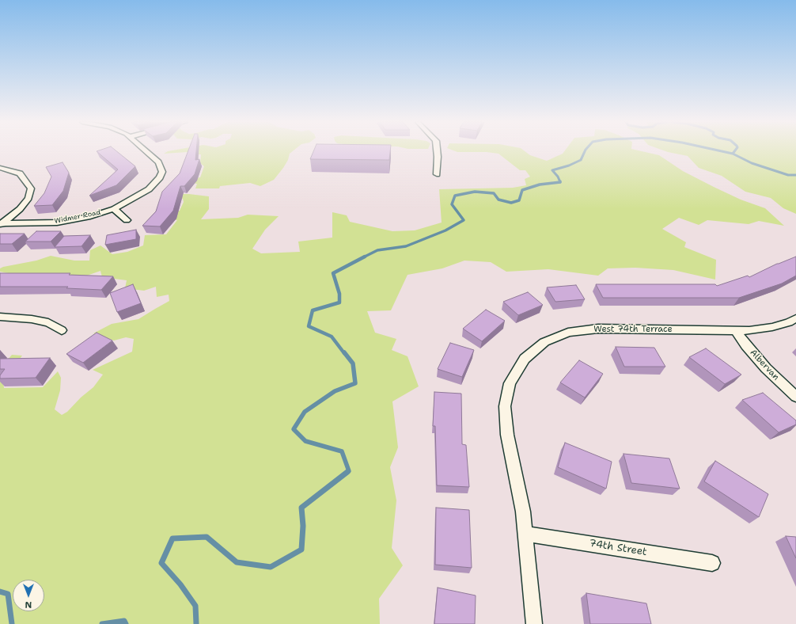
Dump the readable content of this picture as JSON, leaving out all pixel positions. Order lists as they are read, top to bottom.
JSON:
{
  "streets": {
    "street": [
      "Widmer Road",
      "West 74th Terrace",
      "Albervan",
      "74th Street"
    ]
  },
  "crossings": [
    ["West 74th Terrace", "Albervan"],
    ["West 74th Terrace", "74th Street"]
  ],
  "north": "bottom"
}
